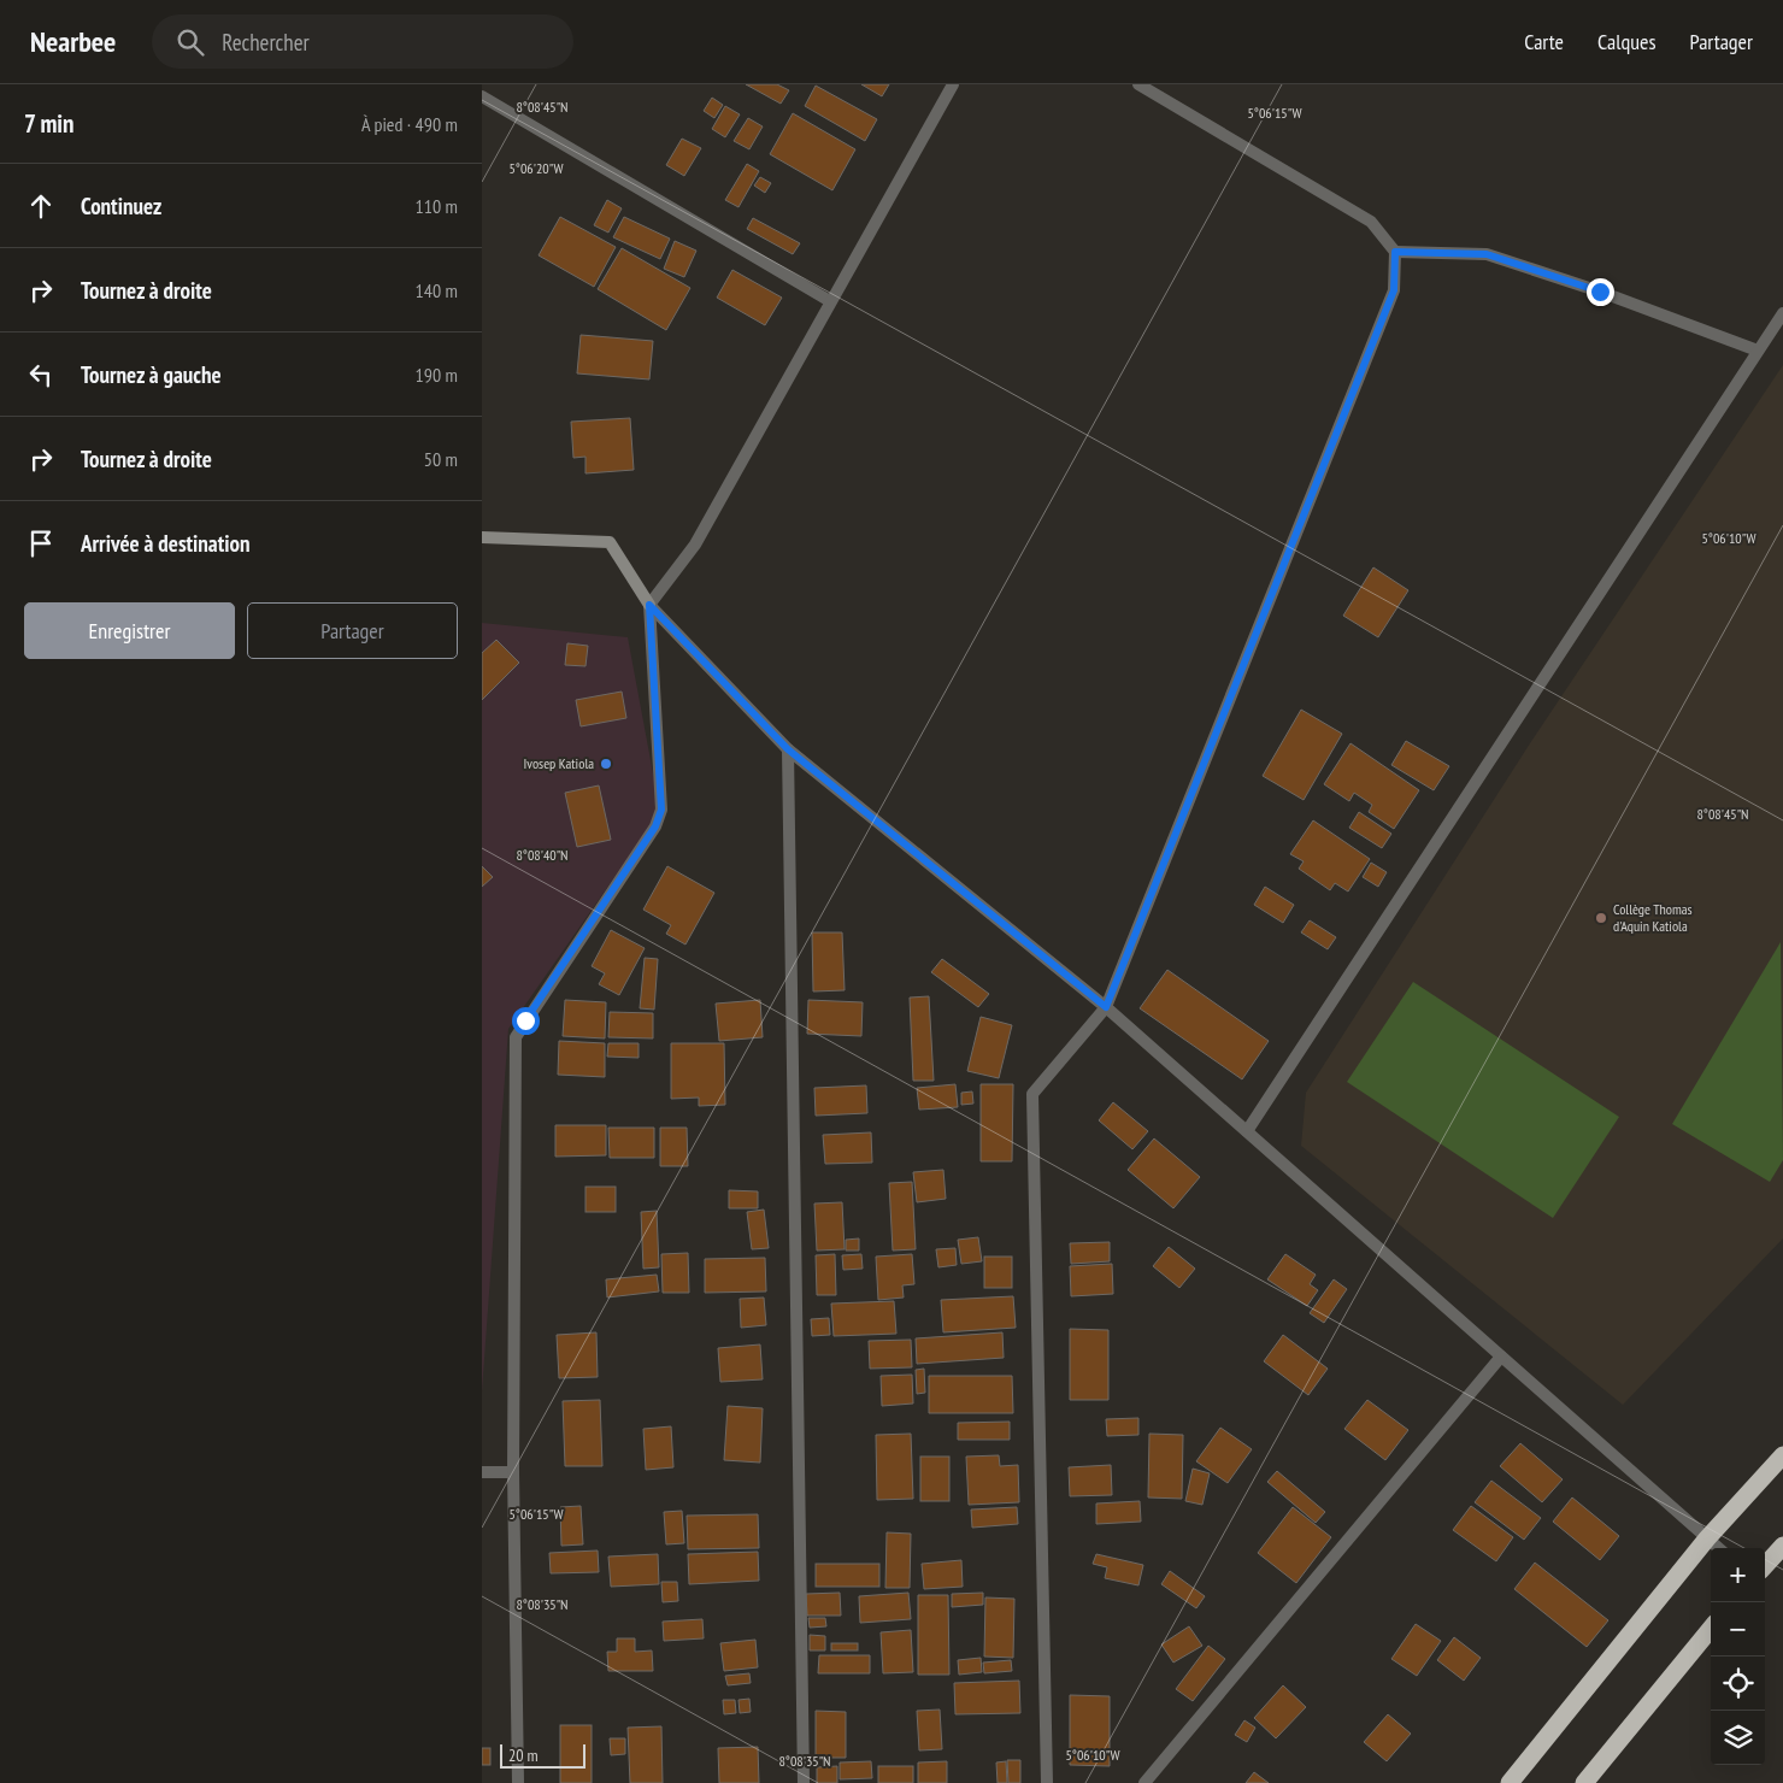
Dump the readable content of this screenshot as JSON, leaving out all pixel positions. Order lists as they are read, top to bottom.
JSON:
{
  "places": ["Ivosep Katiola", "Collège Thomas d'Aquin Katiola"],
  "scale_bar": "20 m",
  "page": {
    "header": "Nearbee",
    "search": "Rechercher",
    "nav": ["Carte", "Calques", "Partager"],
    "heading": ["7 min", "À pied · 490 m"],
    "list": [
      ["Continuez", "110 m"],
      ["Tournez à droite", "140 m"],
      ["Tournez à gauche", "190 m"],
      ["Tournez à droite", "50 m"],
      "Arrivée à destination"
    ],
    "buttons": ["Enregistrer", "Partager"],
    "map_buttons": ["+", "−"],
    "scale": "20 m"
  },
  "coordinates": [
    "8°08'45\"N",
    "5°06'15\"W",
    "5°06'20\"W",
    "5°06'10\"W",
    "8°08'40\"N",
    "8°08'35\"N"
  ]
}
